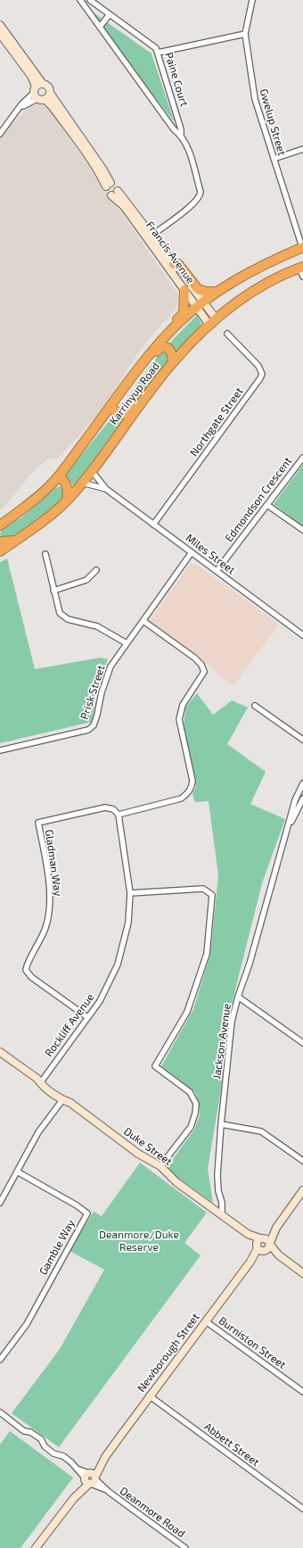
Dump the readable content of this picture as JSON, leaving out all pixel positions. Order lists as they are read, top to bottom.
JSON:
{
  "streets": {
    "highway": ["Karrinyup Road"],
    "street": [
      "Paine Court",
      "Gwelup Street",
      "Francis Avenue",
      "Northgate Street",
      "Edmondson Crescent",
      "Miles Street",
      "Prisk Street",
      "Gladman Way",
      "Rockliff Avenue",
      "Jackson Avenue",
      "Duke Street",
      "Gamble Way",
      "Burniston Street",
      "Newborough Street",
      "Abbett Street",
      "Deanmore Road"
    ]
  },
  "crossings": [
    ["Paine Court", "Francis Avenue"],
    ["Gwelup Street", "Karrinyup Road"],
    ["Francis Avenue", "Karrinyup Road"],
    ["Karrinyup Road", "Miles Street"],
    ["Northgate Street", "Miles Street"],
    ["Edmondson Crescent", "Miles Street"],
    ["Miles Street", "Prisk Street"],
    ["Gladman Way", "Rockliff Avenue"],
    ["Rockliff Avenue", "Duke Street"],
    ["Jackson Avenue", "Duke Street"],
    ["Duke Street", "Newborough Street"],
    ["Burniston Street", "Newborough Street"],
    ["Newborough Street", "Abbett Street"],
    ["Newborough Street", "Deanmore Road"]
  ],
  "parks": ["Deanmore/Duke Reserve"]
}
